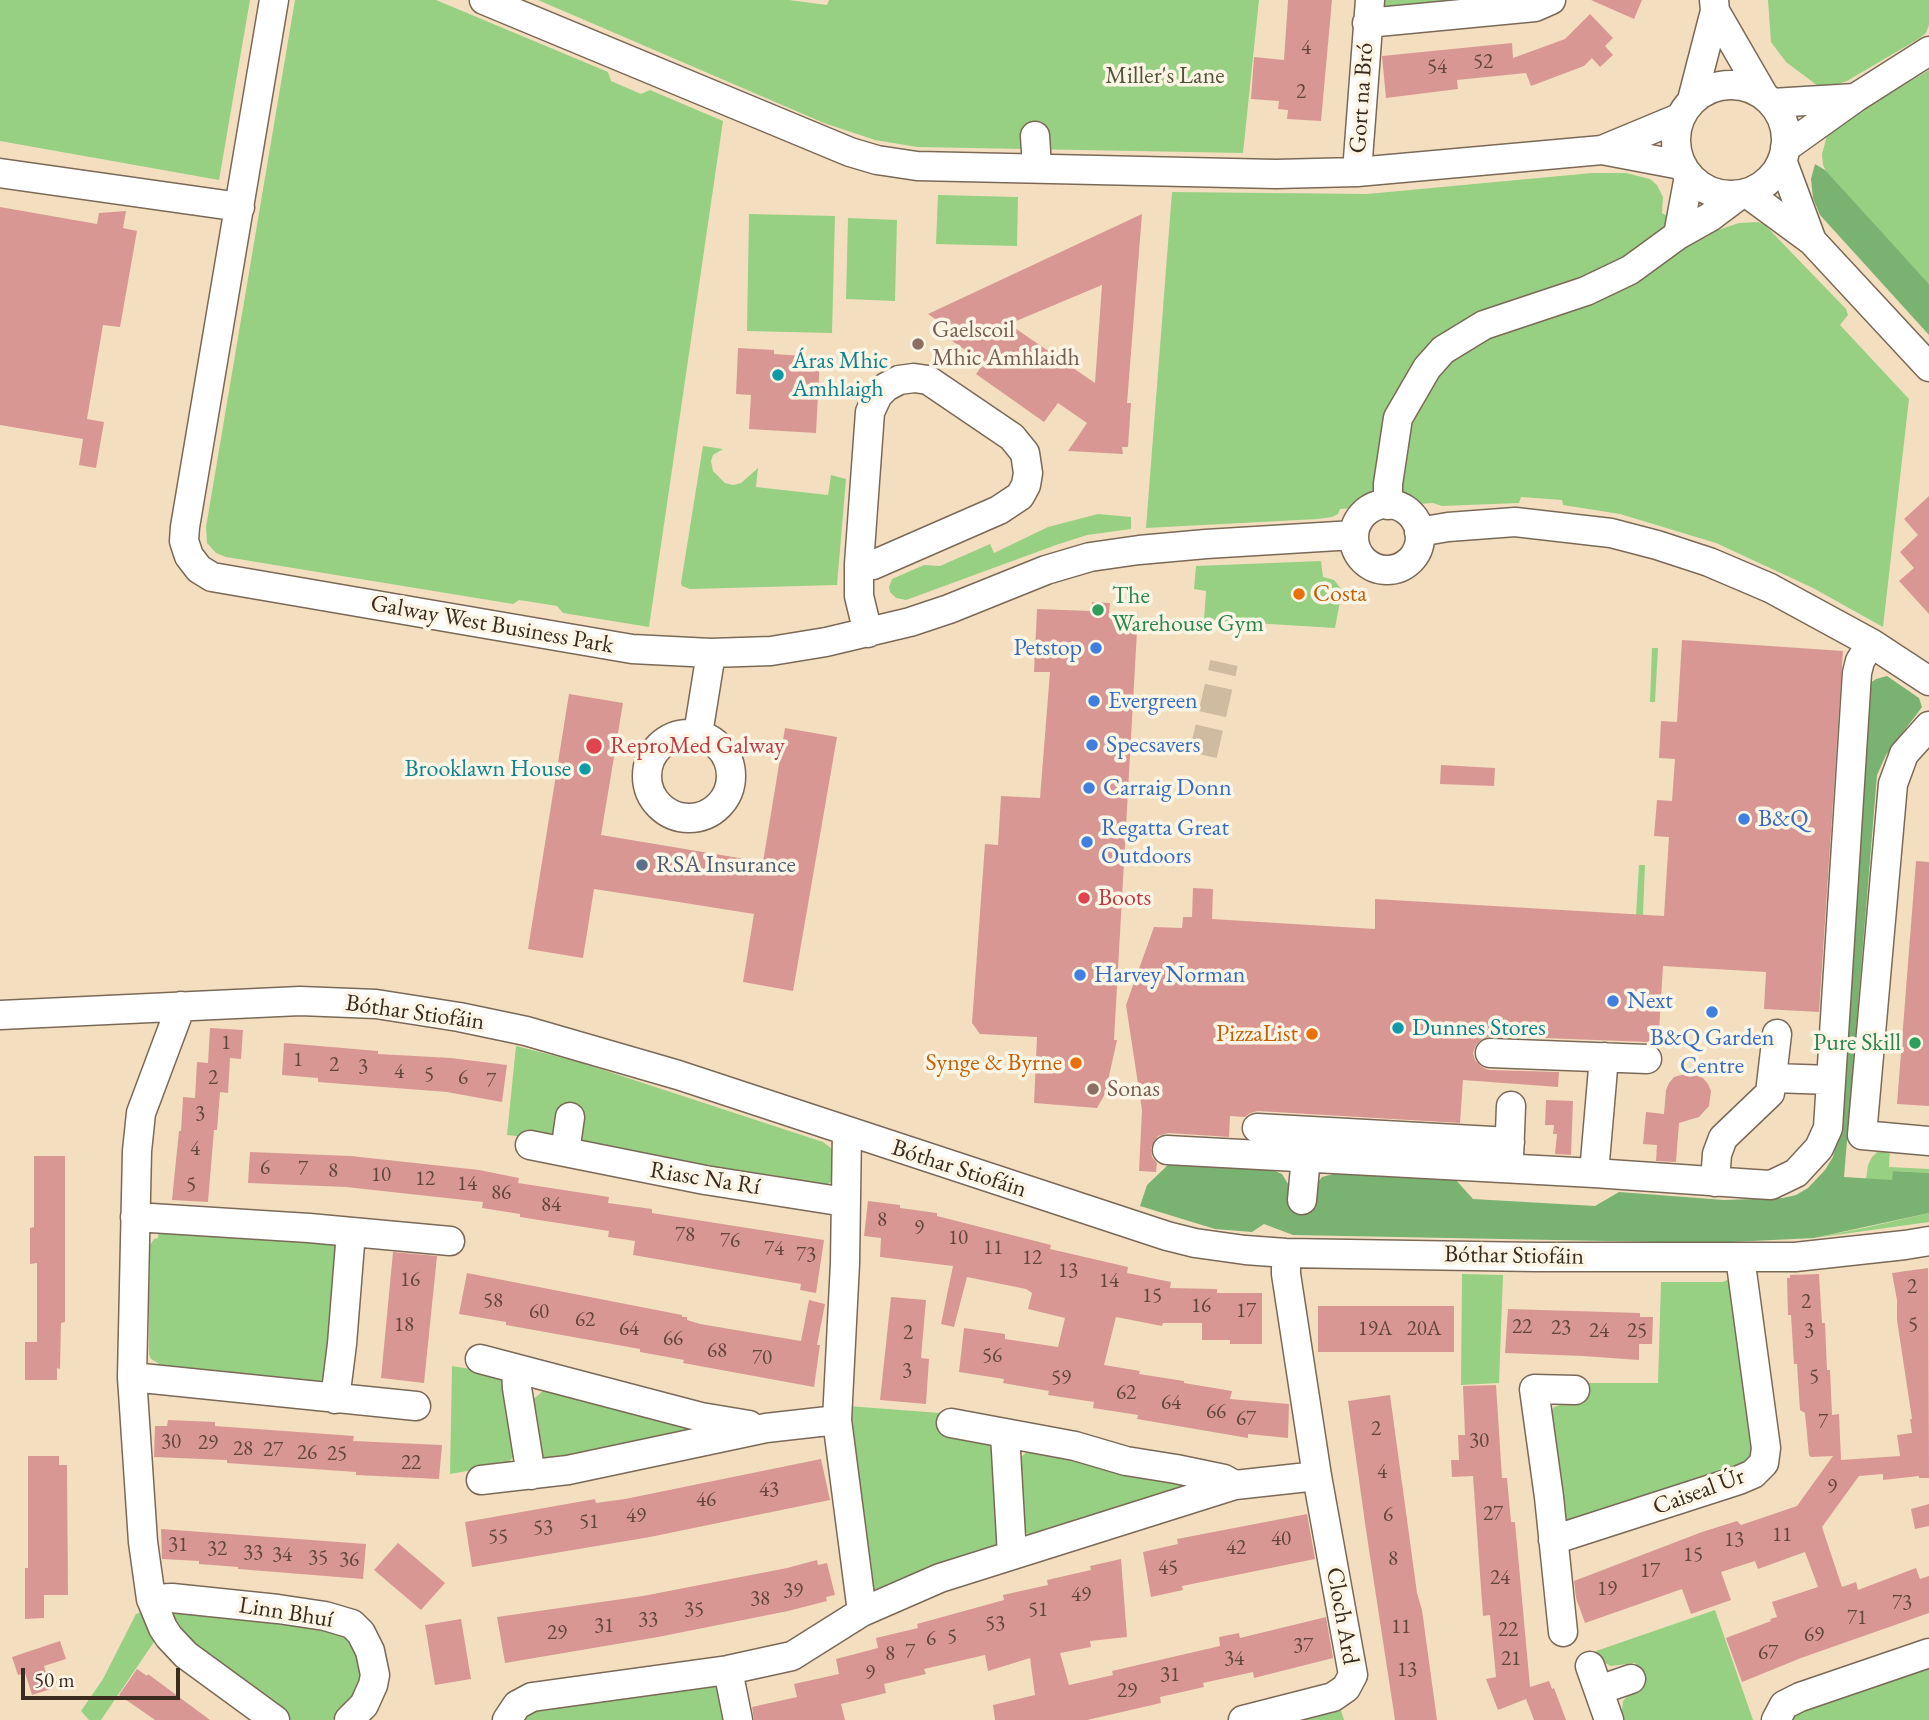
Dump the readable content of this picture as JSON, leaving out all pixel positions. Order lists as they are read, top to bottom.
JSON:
{
  "streets": {
    "street": [
      "Gort na Bró",
      "Galway West Business Park",
      "Bóthar Stiofáin",
      "Riasc Na Rí",
      "Caiseal Úr",
      "Linn Bhuí",
      "Cloch Ard"
    ]
  },
  "crossings": [
    ["Bóthar Stiofáin", "Caiseal Úr"],
    ["Bóthar Stiofáin", "Cloch Ard"]
  ],
  "parks": ["Miller's Lane"],
  "places": [
    "Gaelscoil Mhic Amhlaidh",
    "Áras Mhic Amhlaigh",
    "Costa",
    "The Warehouse Gym",
    "Petstop",
    "Evergreen",
    "Specsavers",
    "ReproMed Galway",
    "Brooklawn House",
    "Carraig Donn",
    "B&Q",
    "Regatta Great Outdoors",
    "RSA Insurance",
    "Boots",
    "Harvey Norman",
    "Next",
    "B&Q Garden Centre",
    "Dunnes Stores",
    "PizzaList",
    "Pure Skill",
    "Synge & Byrne",
    "Sonas"
  ],
  "house_numbers": [
    "4",
    "52",
    "54",
    "2",
    "1",
    "1",
    "2",
    "3",
    "4",
    "5",
    "2",
    "6",
    "7",
    "3",
    "4",
    "6",
    "7",
    "8",
    "10",
    "12",
    "14",
    "5",
    "86",
    "84",
    "8",
    "9",
    "78",
    "10",
    "76",
    "11",
    "74",
    "73",
    "12",
    "13",
    "16",
    "14",
    "2",
    "15",
    "58",
    "2",
    "16",
    "17",
    "60",
    "62",
    "18",
    "5",
    "22",
    "23",
    "64",
    "19A",
    "20A",
    "24",
    "25",
    "3",
    "2",
    "66",
    "68",
    "56",
    "70",
    "3",
    "5",
    "59",
    "62",
    "64",
    "66",
    "67",
    "7",
    "2",
    "30",
    "30",
    "29",
    "28",
    "27",
    "26",
    "25",
    "22",
    "4",
    "9",
    "43",
    "46",
    "27",
    "6",
    "49",
    "51",
    "53",
    "11",
    "55",
    "40",
    "13",
    "31",
    "42",
    "32",
    "33",
    "34",
    "15",
    "35",
    "8",
    "36",
    "45",
    "17",
    "24",
    "19",
    "39",
    "49",
    "38",
    "73",
    "35",
    "51",
    "71",
    "33",
    "53",
    "31",
    "11",
    "22",
    "29",
    "69",
    "5",
    "6",
    "37",
    "7",
    "67",
    "8",
    "34",
    "21",
    "13",
    "9",
    "31",
    "29"
  ],
  "scale_bar": "50 m"
}
